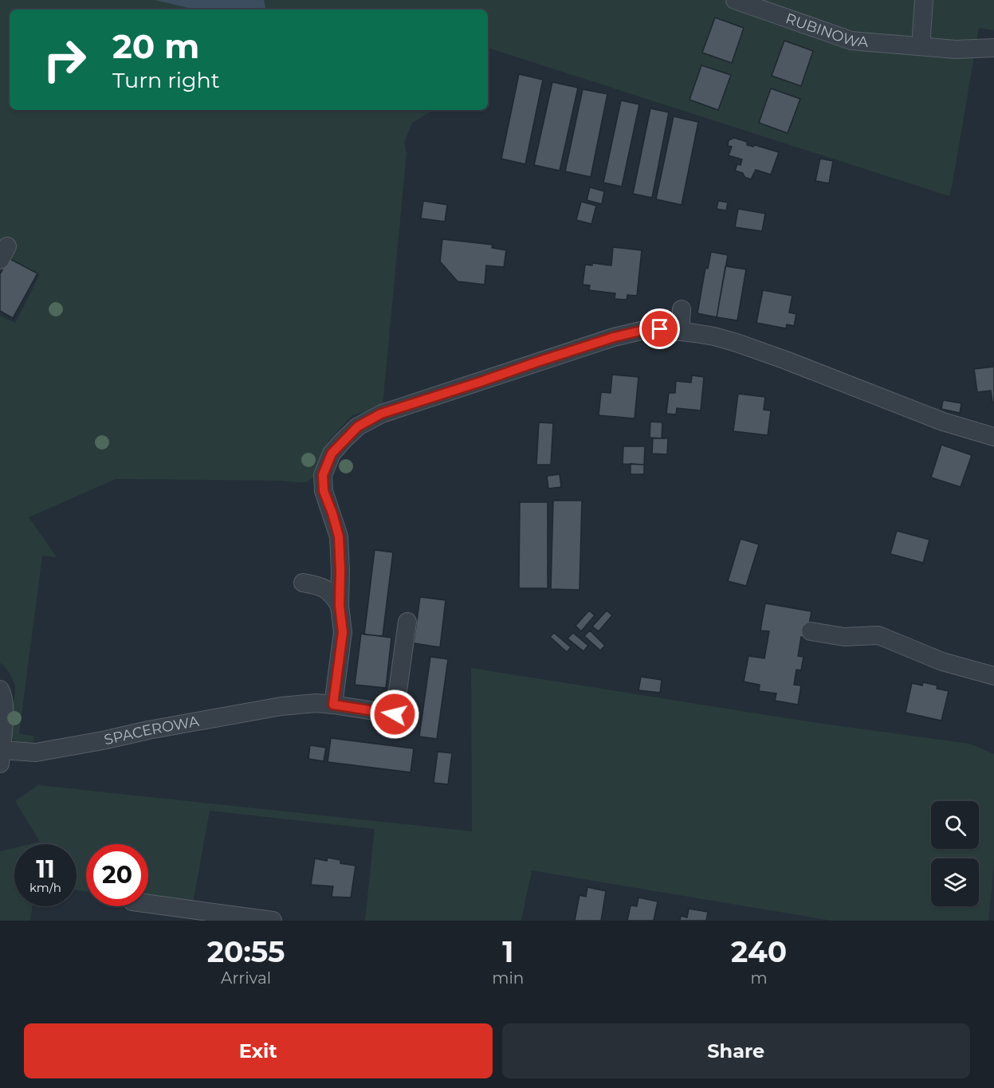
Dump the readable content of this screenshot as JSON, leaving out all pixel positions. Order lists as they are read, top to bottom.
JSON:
{
  "streets": {
    "street": ["RUBINOWA", "SPACEROWA"]
  },
  "page": {
    "turn": ["20 m", "Turn right"],
    "speed": "11 km/h",
    "limit": "20",
    "eta": [
      "20:55",
      "Arrival",
      "1",
      "min",
      "240",
      "m"
    ],
    "buttons": ["Exit", "Share"]
  }
}
